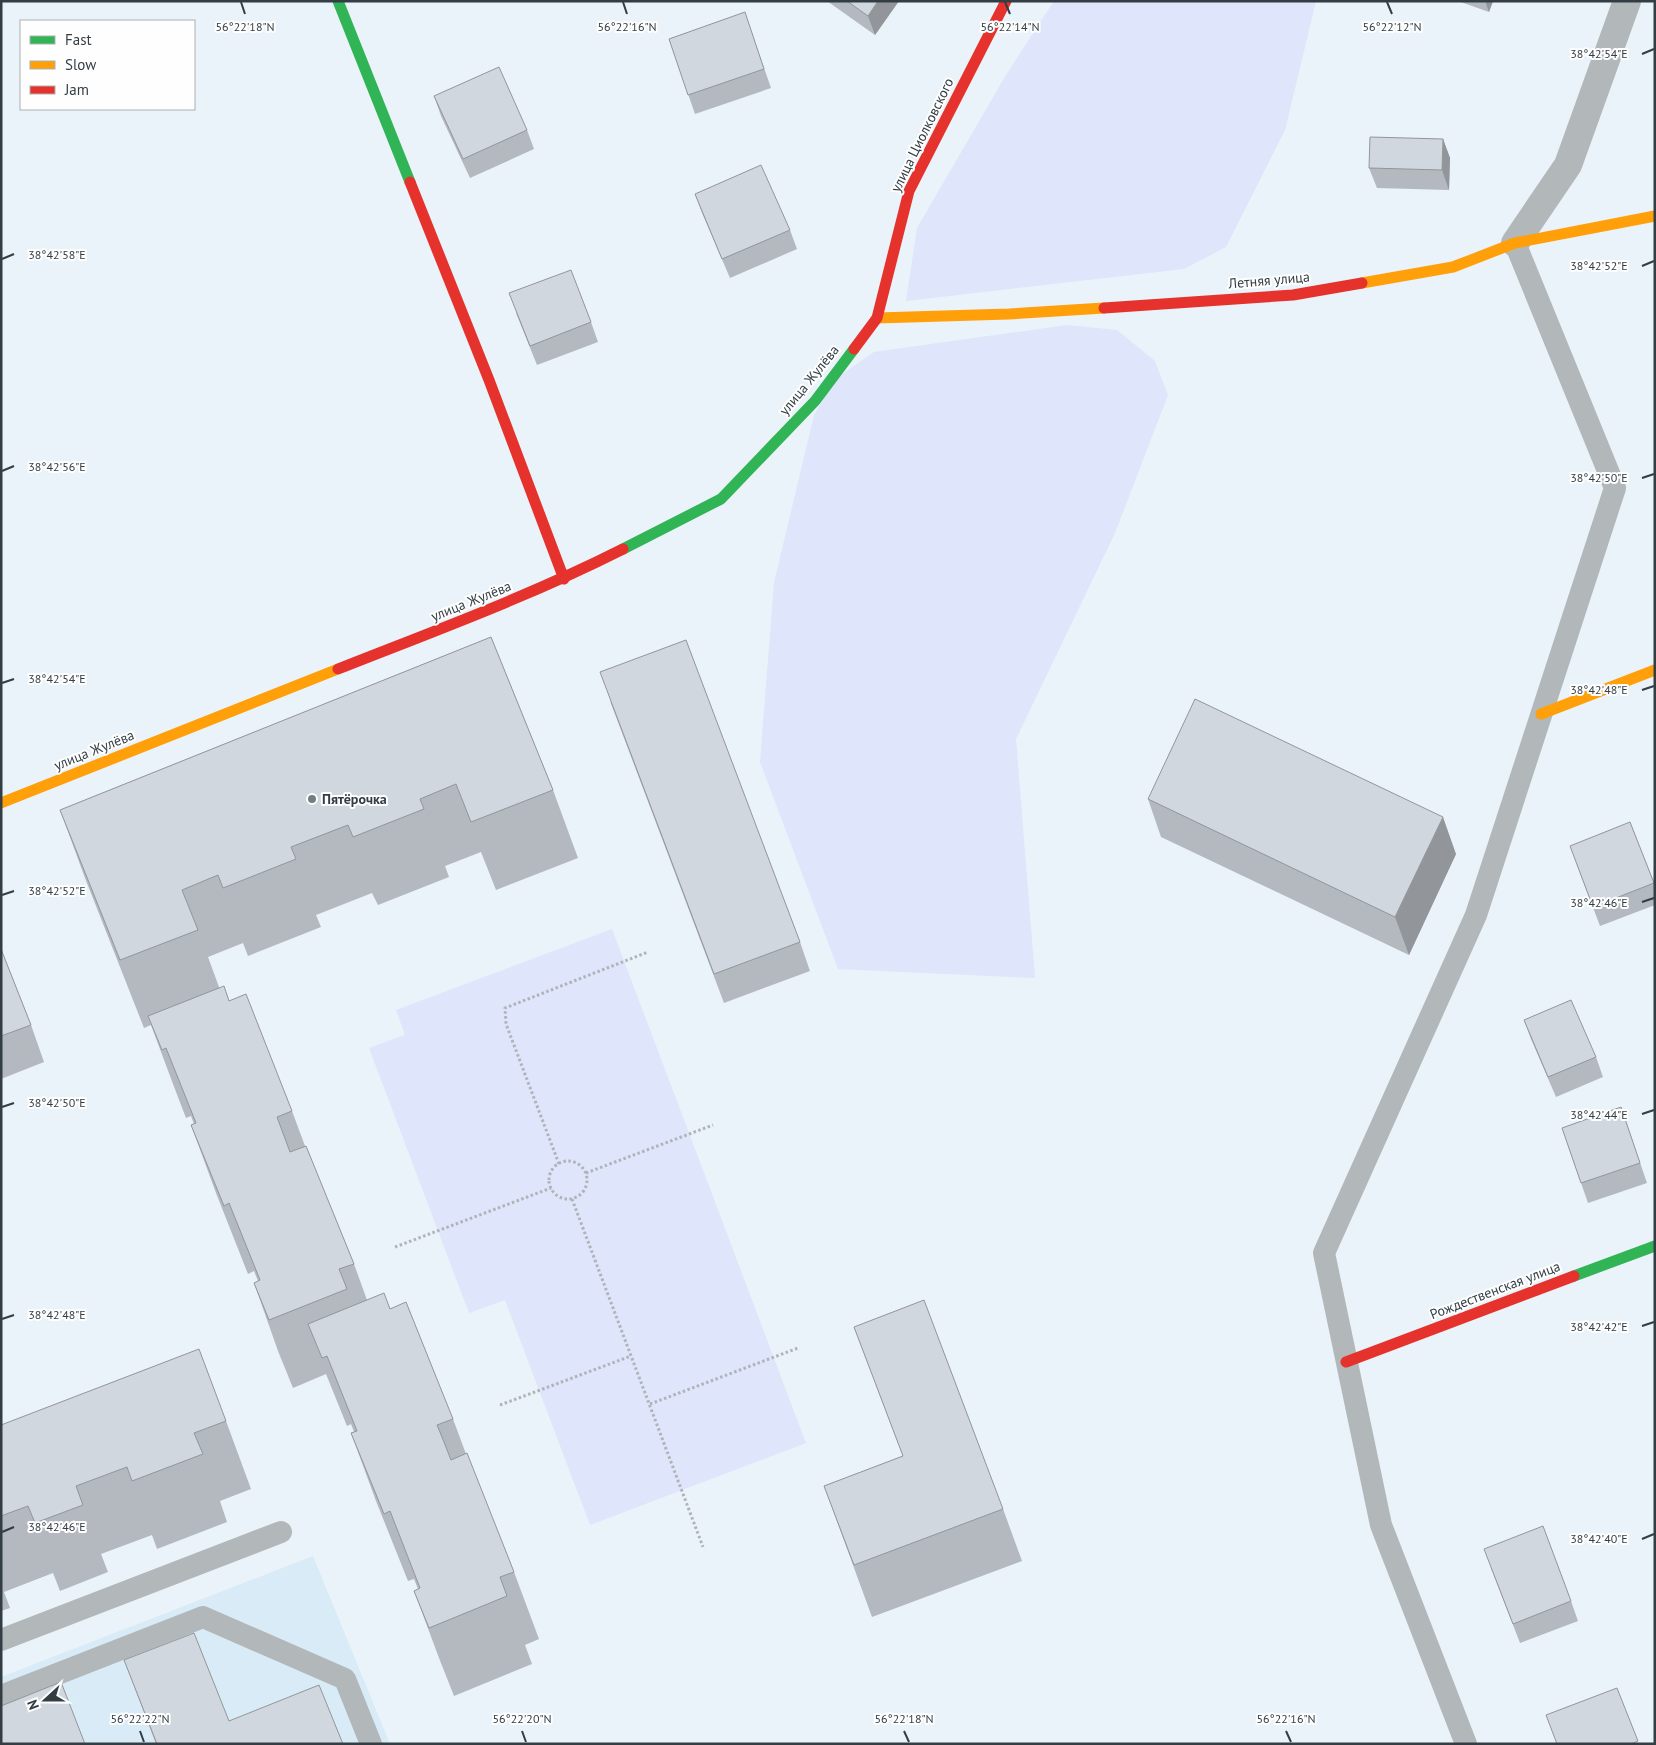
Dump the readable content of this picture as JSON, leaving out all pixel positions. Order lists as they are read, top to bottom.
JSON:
{
  "streets": {
    "street": [
      "улица Циолковского",
      "Летняя улица",
      "улица Жулёва",
      "Рождественская улица"
    ]
  },
  "crossings": [
    ["улица Циолковского", "Летняя улица"],
    ["улица Циолковского", "улица Жулёва"],
    ["Летняя улица", "улица Жулёва"]
  ],
  "places": ["Пятёрочка"],
  "legend": ["Fast", "Slow", "Jam"],
  "north": "left",
  "coordinates": [
    "56°22'18\"N",
    "56°22'16\"N",
    "56°22'14\"N",
    "56°22'12\"N",
    "38°42'54\"E",
    "38°42'58\"E",
    "38°42'52\"E",
    "38°42'56\"E",
    "38°42'50\"E",
    "38°42'48\"E",
    "38°42'46\"E",
    "38°42'44\"E",
    "38°42'42\"E",
    "38°42'40\"E",
    "56°22'22\"N",
    "56°22'20\"N"
  ]
}
